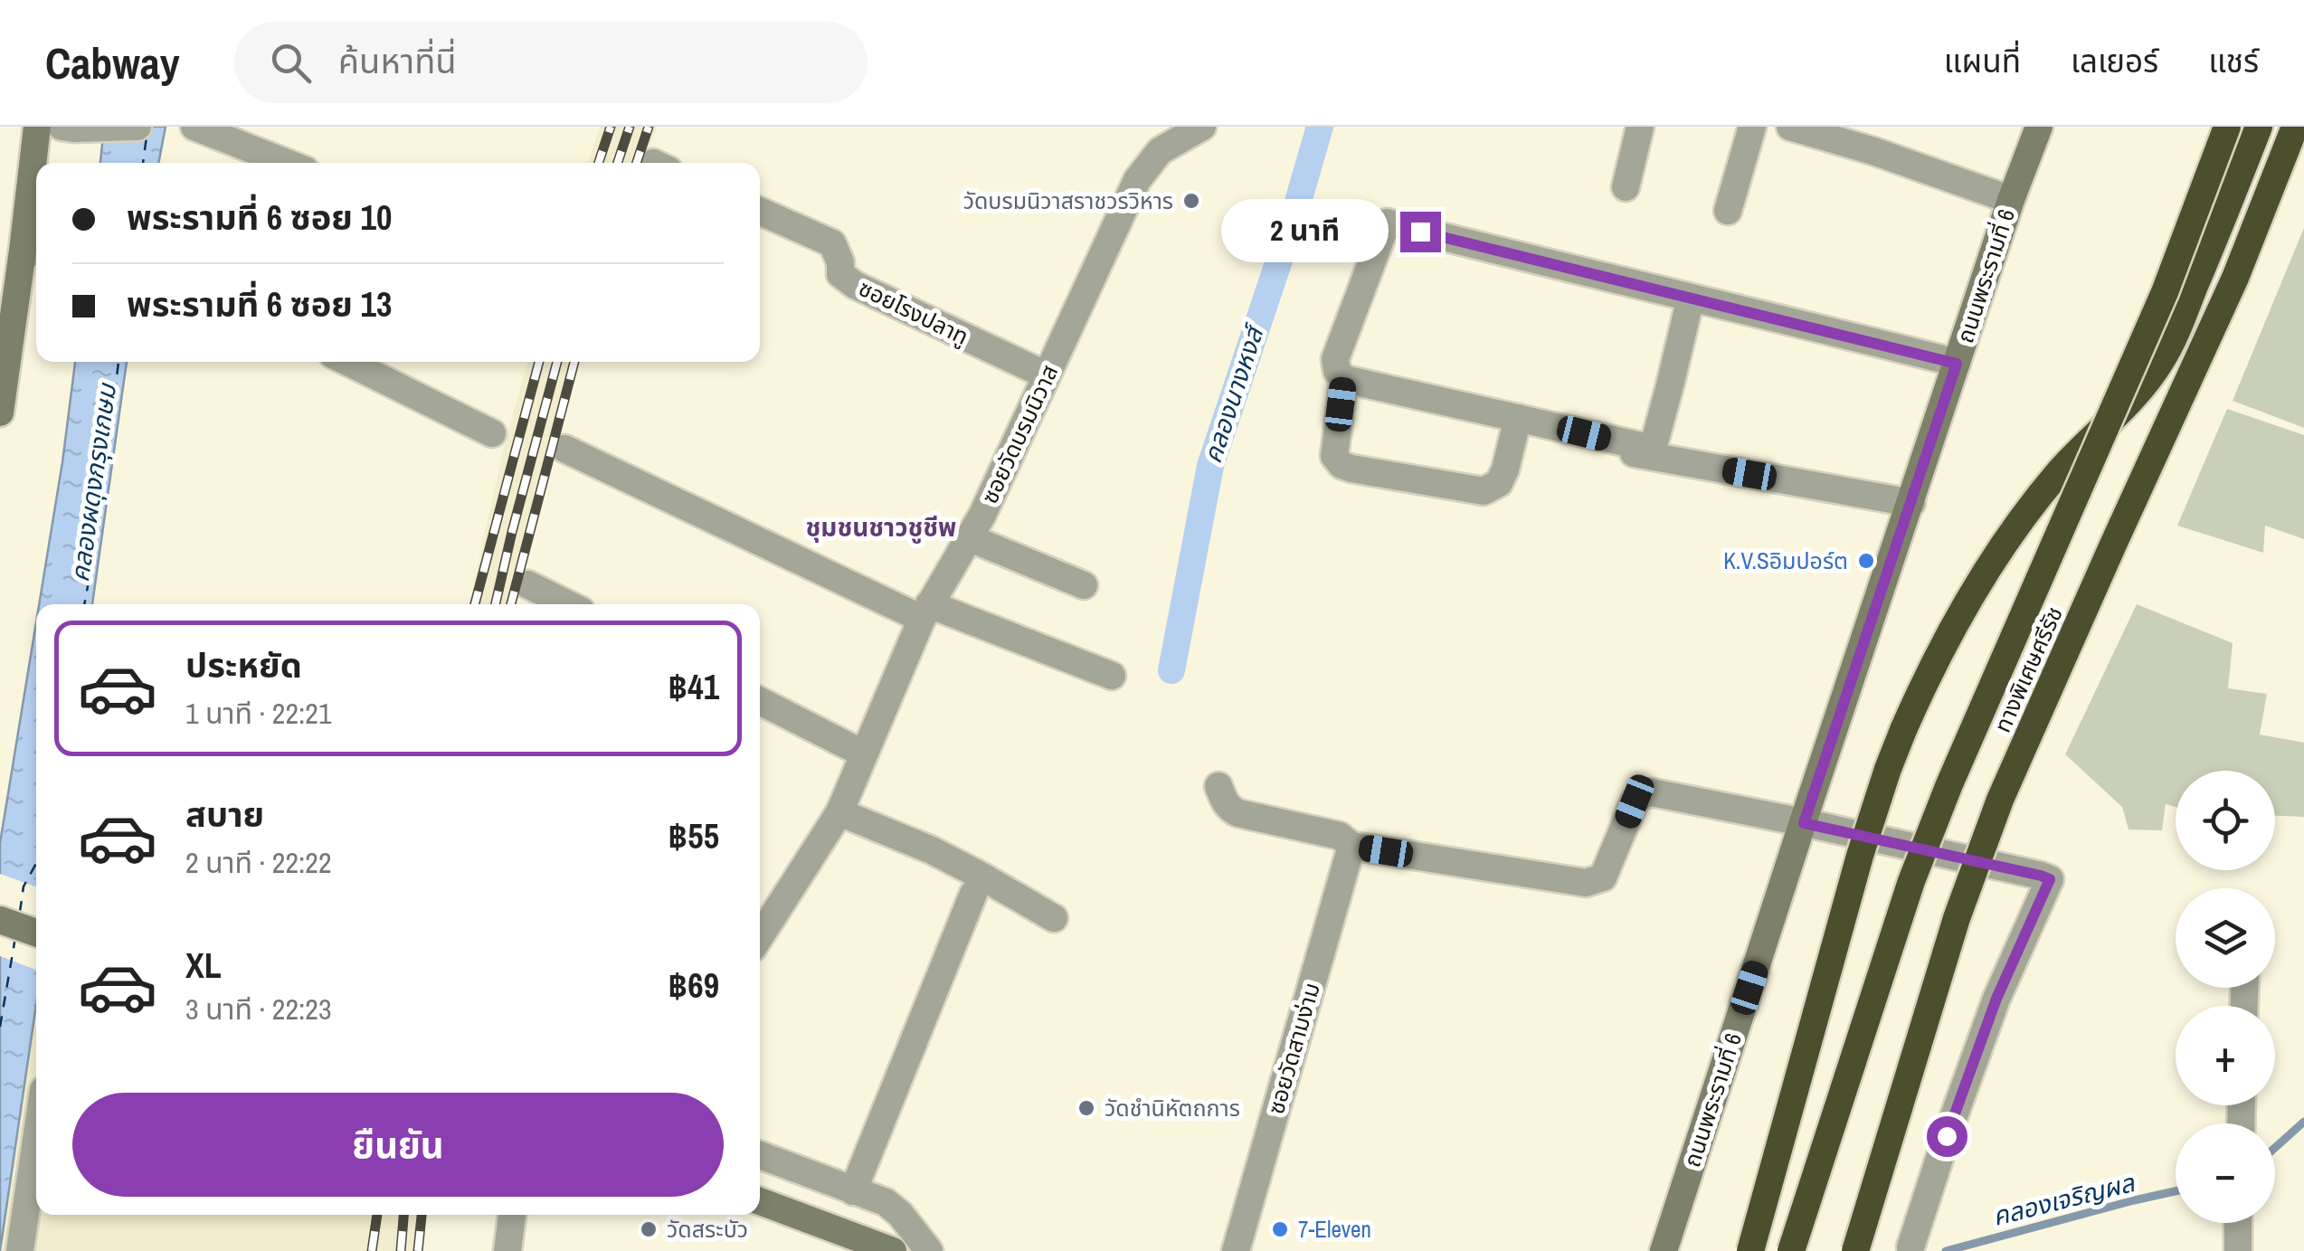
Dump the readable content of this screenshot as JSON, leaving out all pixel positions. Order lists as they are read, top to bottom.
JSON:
{
  "streets": {
    "highway": ["ทางพิเศษศรีรัช"],
    "main road": ["ถนนพระรามที่ 6"],
    "street": ["ซอยโรงปลาทู", "ซอยวัดบรมนิวาส", "ซอยวัดสามง่าม"]
  },
  "crossings": [
    ["ซอยโรงปลาทู", "ซอยวัดบรมนิวาส"]
  ],
  "districts": ["ชุมชนชาวชูชีพ"],
  "water": ["คลองนางหงส์", "คลองผดุงกรุงเกษม", "คลองเจริญผล"],
  "places": [
    "วัดบรมนิวาสราชวรวิหาร",
    "K.V.Sอิมปอร์ต",
    "วัดชำนิหัตถการ",
    "วัดสระบัว",
    "7-Eleven"
  ],
  "page": {
    "header": "Cabway",
    "search": "ค้นหาที่นี่",
    "nav": ["แผนที่", "เลเยอร์", "แชร์"],
    "banner": ["พระรามที่ 6 ซอย 10", "พระรามที่ 6 ซอย 13"],
    "bubble": "2 นาที",
    "list": [
      {
        "name": "ประหยัด",
        "note": "1 นาที · 22:21",
        "value": "฿41"
      },
      {
        "name": "สบาย",
        "note": "2 นาที · 22:22",
        "value": "฿55"
      },
      {
        "name": "XL",
        "note": "3 นาที · 22:23",
        "value": "฿69"
      }
    ],
    "map_buttons": ["+", "−"],
    "buttons": "ยืนยัน"
  }
}
